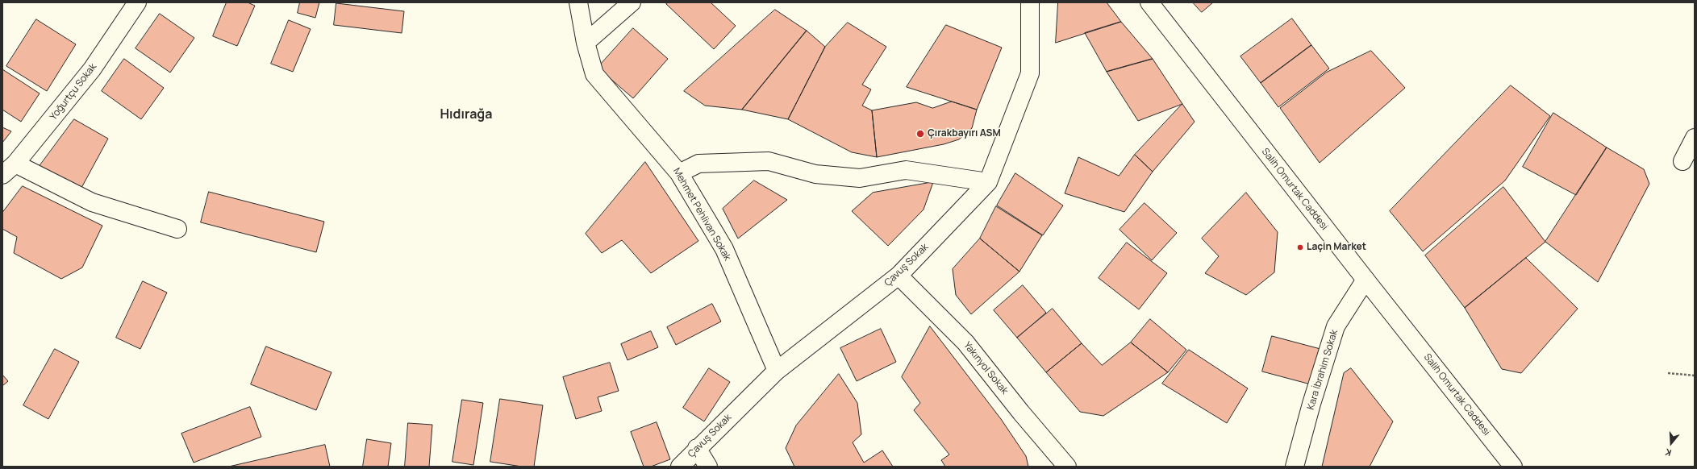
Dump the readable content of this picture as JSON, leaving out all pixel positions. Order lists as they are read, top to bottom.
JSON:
{
  "streets": {
    "street": [
      "Yoğurtçu Sokak",
      "Salih Omurtak Caddesi",
      "Mehmet Pehlivan Sokak",
      "Çavuş Sokak",
      "Yakınyol Sokak",
      "Kara İbrahim Sokak"
    ]
  },
  "crossings": [
    ["Salih Omurtak Caddesi", "Kara İbrahim Sokak"],
    ["Mehmet Pehlivan Sokak", "Çavuş Sokak"],
    ["Çavuş Sokak", "Yakınyol Sokak"]
  ],
  "districts": ["Hıdırağa"],
  "places": ["Çırakbayırı ASM", "Laçin Market"],
  "north": "bottom"
}
